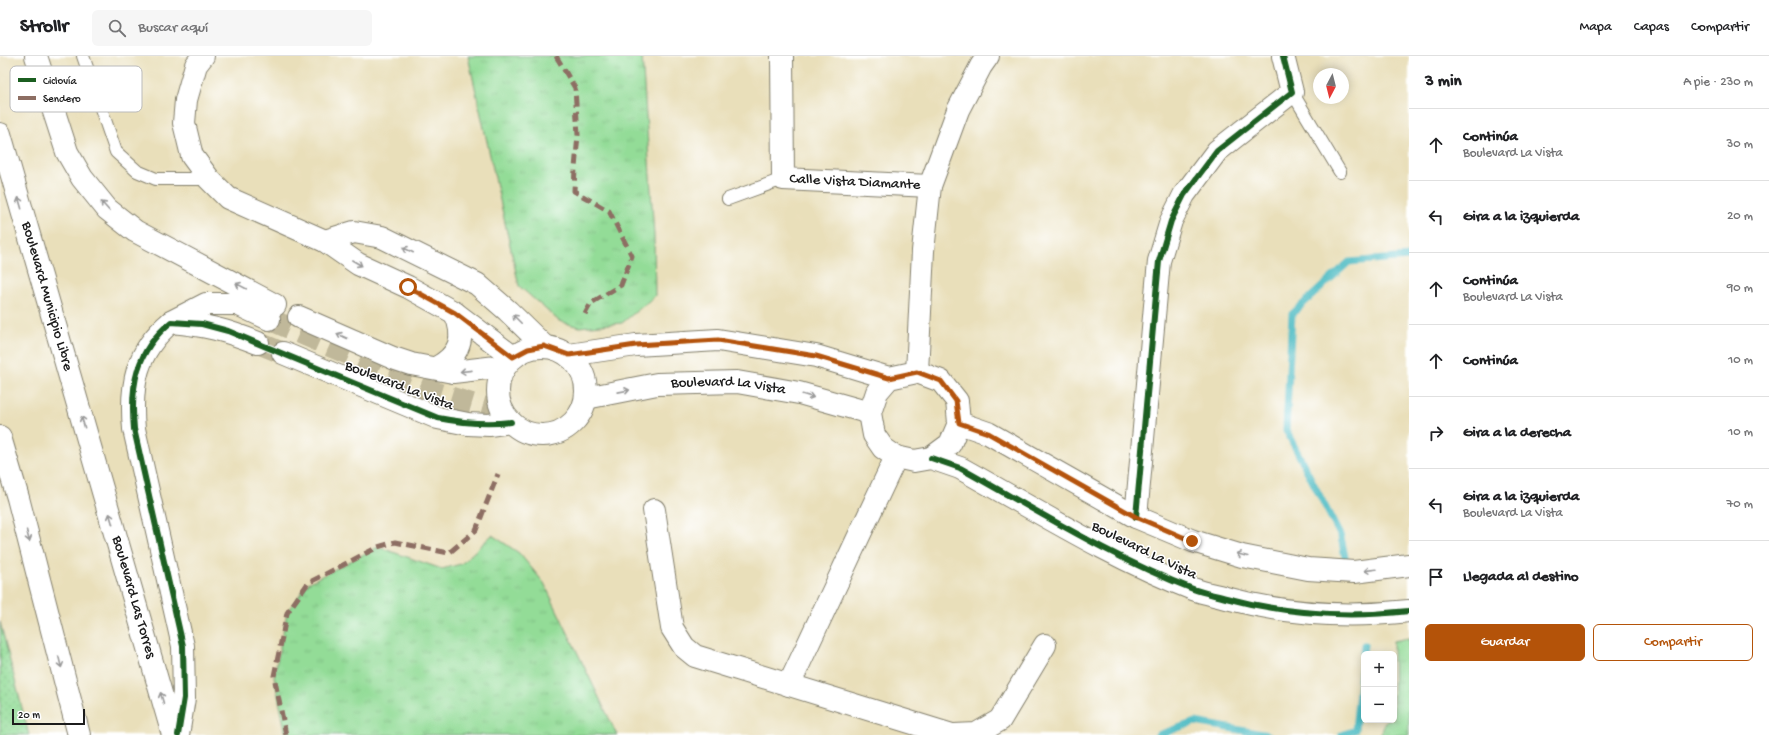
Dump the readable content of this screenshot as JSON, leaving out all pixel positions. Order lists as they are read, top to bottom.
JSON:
{
  "streets": {
    "street": [
      "Calle Vista Diamante",
      "Boulevard Municipio Libre",
      "Boulevard La Vista",
      "Boulevard Las Torres"
    ]
  },
  "crossings": [
    ["Boulevard Municipio Libre", "Boulevard Las Torres"]
  ],
  "legend": ["Ciclovía", "Sendero"],
  "scale_bar": "20 m",
  "north": "bottom",
  "page": {
    "header": "Strollr",
    "search": "Buscar aquí",
    "nav": ["Mapa", "Capas", "Compartir"],
    "heading": ["3 min", "A pie · 230 m"],
    "list": [
      ["Continúa", "Boulevard La Vista", "30 m"],
      ["Gira a la izquierda", "20 m"],
      ["Continúa", "Boulevard La Vista", "90 m"],
      ["Continúa", "10 m"],
      ["Gira a la derecha", "10 m"],
      ["Gira a la izquierda", "Boulevard La Vista", "70 m"],
      "Llegada al destino"
    ],
    "buttons": ["Guardar", "Compartir"],
    "map_buttons": ["+", "−"],
    "scale": "20 m"
  }
}
